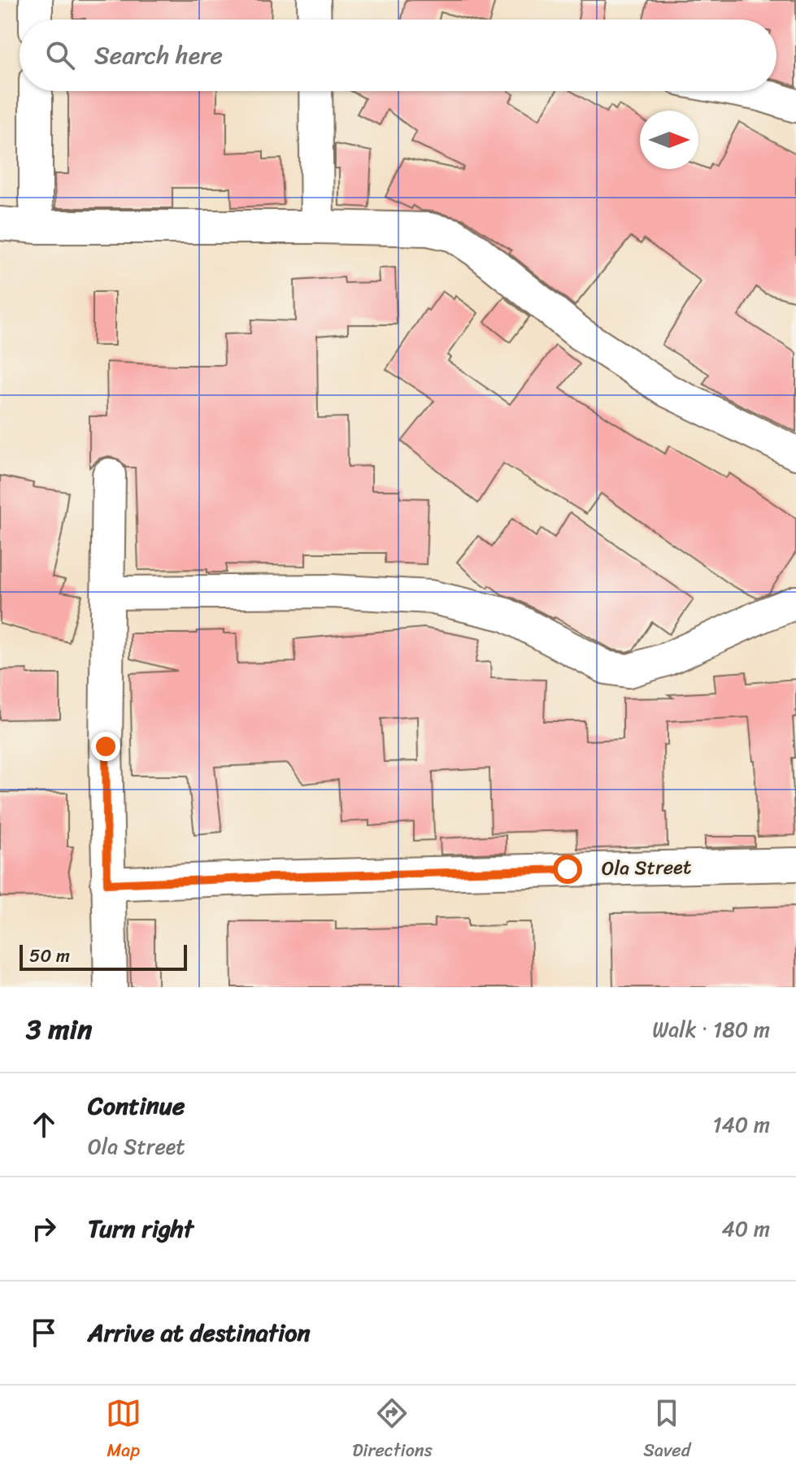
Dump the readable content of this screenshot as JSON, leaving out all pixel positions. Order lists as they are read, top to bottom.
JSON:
{
  "streets": {
    "street": ["Ola Street"]
  },
  "scale_bar": "50 m",
  "north": "right",
  "page": {
    "search": "Search here",
    "scale": "50 m",
    "heading": ["3 min", "Walk · 180 m"],
    "list": [
      ["Continue", "Ola Street", "140 m"],
      ["Turn right", "40 m"],
      "Arrive at destination"
    ],
    "nav": ["Map", "Directions", "Saved"]
  }
}
